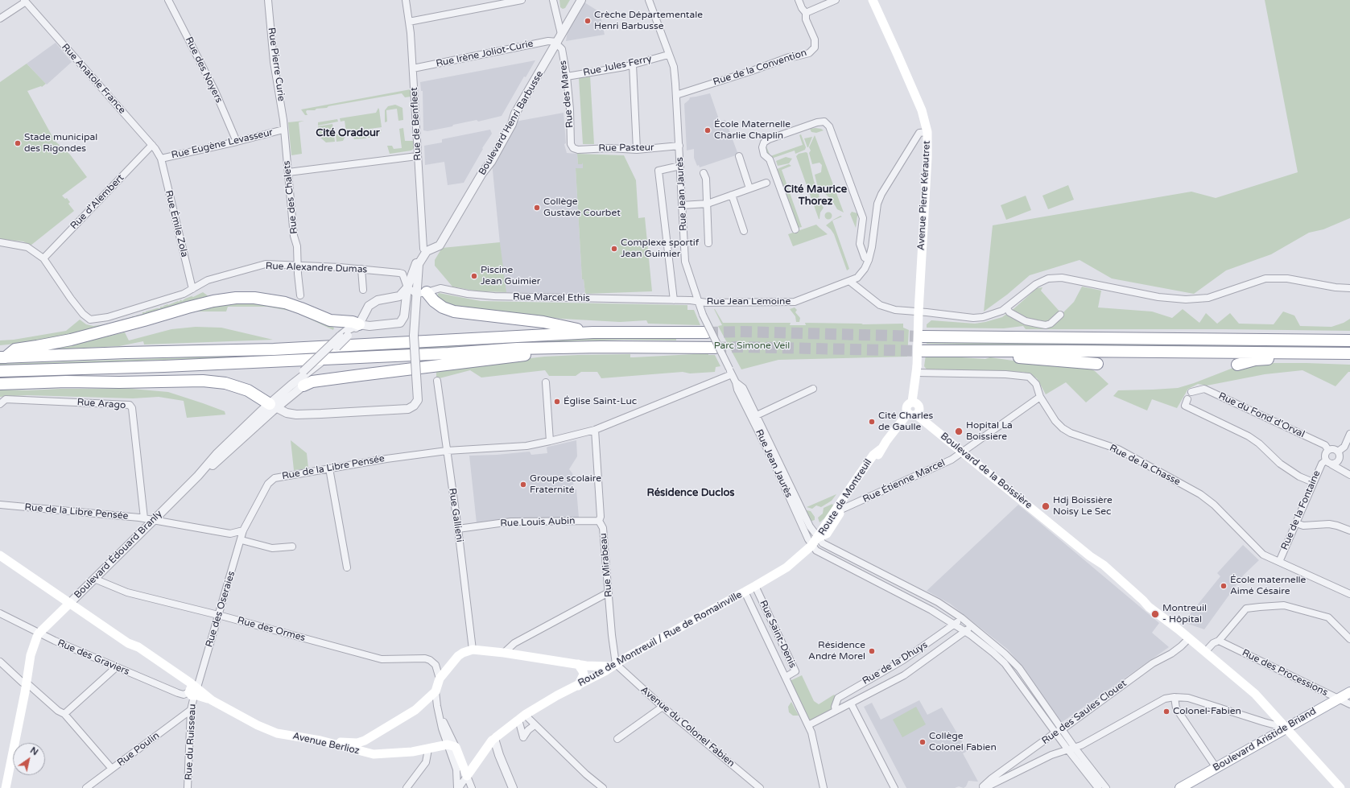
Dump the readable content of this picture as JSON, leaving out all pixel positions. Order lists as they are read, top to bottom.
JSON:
{
  "streets": {
    "main road": [
      "Avenue Pierre Kérautret",
      "Boulevard de la Boissière",
      "Route de Montreuil",
      "Boulevard Édouard Branly",
      "Route de Montreuil / Rue de Romainville",
      "Boulevard Aristide Briand",
      "Avenue Berlioz"
    ],
    "street": [
      "Rue Irène Joliot-Curie",
      "Rue Pierre Curie",
      "Rue Jules Ferry",
      "Rue de la Convention",
      "Rue des Noyers",
      "Rue Anatole France",
      "Rue des Mares",
      "Boulevard Henri Barbusse",
      "Rue de Benfleet",
      "Rue Eugène Levasseur",
      "Rue Pasteur",
      "Rue Jean Jaurès",
      "Rue des Chalets",
      "Rue d'Alembert",
      "Rue Émile Zola",
      "Rue Alexandre Dumas",
      "Rue Marcel Ethis",
      "Rue Jean Lemoine",
      "Rue Arago",
      "Rue du Fond d'Orval",
      "Rue de la Chasse",
      "Rue de la Libre Pensée",
      "Rue Étienne Marcel",
      "Rue de la Fontaine",
      "Rue Gallieni",
      "Rue Louis Aubin",
      "Rue Mirabeau",
      "Rue des Oseraies",
      "Rue des Ormes",
      "Rue Saint-Denis",
      "Rue des Graviers",
      "Rue de la Dhuys",
      "Rue des Processions",
      "Rue des Saules Clouet",
      "Avenue du Colonel Fabien",
      "Rue du Ruisseau",
      "Rue Poulin"
    ]
  },
  "crossings": [
    ["Rue Irène Joliot-Curie", "Rue des Mares"],
    ["Rue Irène Joliot-Curie", "Boulevard Henri Barbusse"],
    ["Rue Irène Joliot-Curie", "Rue de Benfleet"],
    ["Rue Pierre Curie", "Rue Eugène Levasseur"],
    ["Rue Pierre Curie", "Rue des Chalets"],
    ["Rue Jules Ferry", "Rue des Mares"],
    ["Rue Jules Ferry", "Rue Jean Jaurès"],
    ["Rue de la Convention", "Rue Jean Jaurès"],
    ["Rue des Noyers", "Rue Eugène Levasseur"],
    ["Rue Anatole France", "Rue Eugène Levasseur"],
    ["Rue Anatole France", "Rue d'Alembert"],
    ["Rue Anatole France", "Rue Émile Zola"],
    ["Rue des Mares", "Boulevard Henri Barbusse"],
    ["Rue des Mares", "Rue Pasteur"],
    ["Rue Eugène Levasseur", "Rue des Chalets"],
    ["Rue Eugène Levasseur", "Rue Émile Zola"],
    ["Rue Pasteur", "Rue Jean Jaurès"],
    ["Rue Jean Jaurès", "Rue Marcel Ethis"],
    ["Rue Jean Jaurès", "Rue Jean Lemoine"],
    ["Rue Jean Jaurès", "Rue de la Libre Pensée"],
    ["Rue Jean Jaurès", "Route de Montreuil"],
    ["Rue Jean Jaurès", "Route de Montreuil / Rue de Romainville"],
    ["Rue Jean Jaurès", "Rue de la Dhuys"],
    ["Rue Jean Jaurès", "Rue des Saules Clouet"],
    ["Avenue Pierre Kérautret", "Rue Jean Lemoine"],
    ["Avenue Pierre Kérautret", "Rue de la Chasse"],
    ["Avenue Pierre Kérautret", "Boulevard de la Boissière"],
    ["Avenue Pierre Kérautret", "Route de Montreuil"],
    ["Rue des Chalets", "Rue Alexandre Dumas"],
    ["Rue d'Alembert", "Rue Alexandre Dumas"],
    ["Rue Émile Zola", "Rue Alexandre Dumas"],
    ["Rue Marcel Ethis", "Rue Jean Lemoine"],
    ["Rue Arago", "Rue de la Libre Pensée"],
    ["Rue du Fond d'Orval", "Rue de la Fontaine"],
    ["Rue de la Chasse", "Rue Étienne Marcel"],
    ["Rue de la Chasse", "Rue de la Fontaine"],
    ["Rue de la Libre Pensée", "Rue Gallieni"],
    ["Rue de la Libre Pensée", "Boulevard Édouard Branly"],
    ["Rue de la Libre Pensée", "Rue Mirabeau"],
    ["Rue de la Libre Pensée", "Rue des Oseraies"],
    ["Boulevard de la Boissière", "Rue Étienne Marcel"],
    ["Boulevard de la Boissière", "Route de Montreuil"],
    ["Boulevard de la Boissière", "Rue des Saules Clouet"],
    ["Boulevard de la Boissière", "Boulevard Aristide Briand"],
    ["Rue Étienne Marcel", "Route de Montreuil"],
    ["Route de Montreuil", "Route de Montreuil / Rue de Romainville"],
    ["Rue Gallieni", "Rue Louis Aubin"],
    ["Rue Louis Aubin", "Rue Mirabeau"],
    ["Boulevard Édouard Branly", "Rue des Ormes"],
    ["Boulevard Édouard Branly", "Rue des Graviers"],
    ["Rue Mirabeau", "Route de Montreuil / Rue de Romainville"],
    ["Rue Mirabeau", "Avenue du Colonel Fabien"],
    ["Rue des Oseraies", "Rue des Ormes"],
    ["Rue des Oseraies", "Rue des Graviers"],
    ["Rue des Oseraies", "Rue du Ruisseau"],
    ["Rue des Oseraies", "Avenue Berlioz"],
    ["Rue Saint-Denis", "Route de Montreuil / Rue de Romainville"],
    ["Rue Saint-Denis", "Rue de la Dhuys"],
    ["Route de Montreuil / Rue de Romainville", "Avenue du Colonel Fabien"],
    ["Rue des Graviers", "Rue du Ruisseau"],
    ["Rue des Graviers", "Avenue Berlioz"],
    ["Rue des Processions", "Boulevard Aristide Briand"],
    ["Rue du Ruisseau", "Avenue Berlioz"],
    ["Rue du Ruisseau", "Rue Poulin"]
  ],
  "districts": ["Cité Oradour", "Cité Maurice Thorez", "Résidence Duclos"],
  "parks": ["Parc Simone Veil"],
  "places": [
    "Crèche Départementale Henri Barbusse",
    "École Maternelle Charlie Chaplin",
    "Stade municipal des Rigondes",
    "Collège Gustave Courbet",
    "Complexe sportif Jean Guimier",
    "Piscine Jean Guimier",
    "Église Saint-Luc",
    "Cité Charles de Gaulle",
    "Hopital La Boissiere",
    "Groupe scolaire Fraternité",
    "Hdj Boissière Noisy Le Sec",
    "École maternelle Aimé Césaire",
    "Montreuil - Hôpital",
    "Résidence André Morel",
    "Colonel-Fabien",
    "Collège Colonel Fabien"
  ],
  "north": "top right"
}
